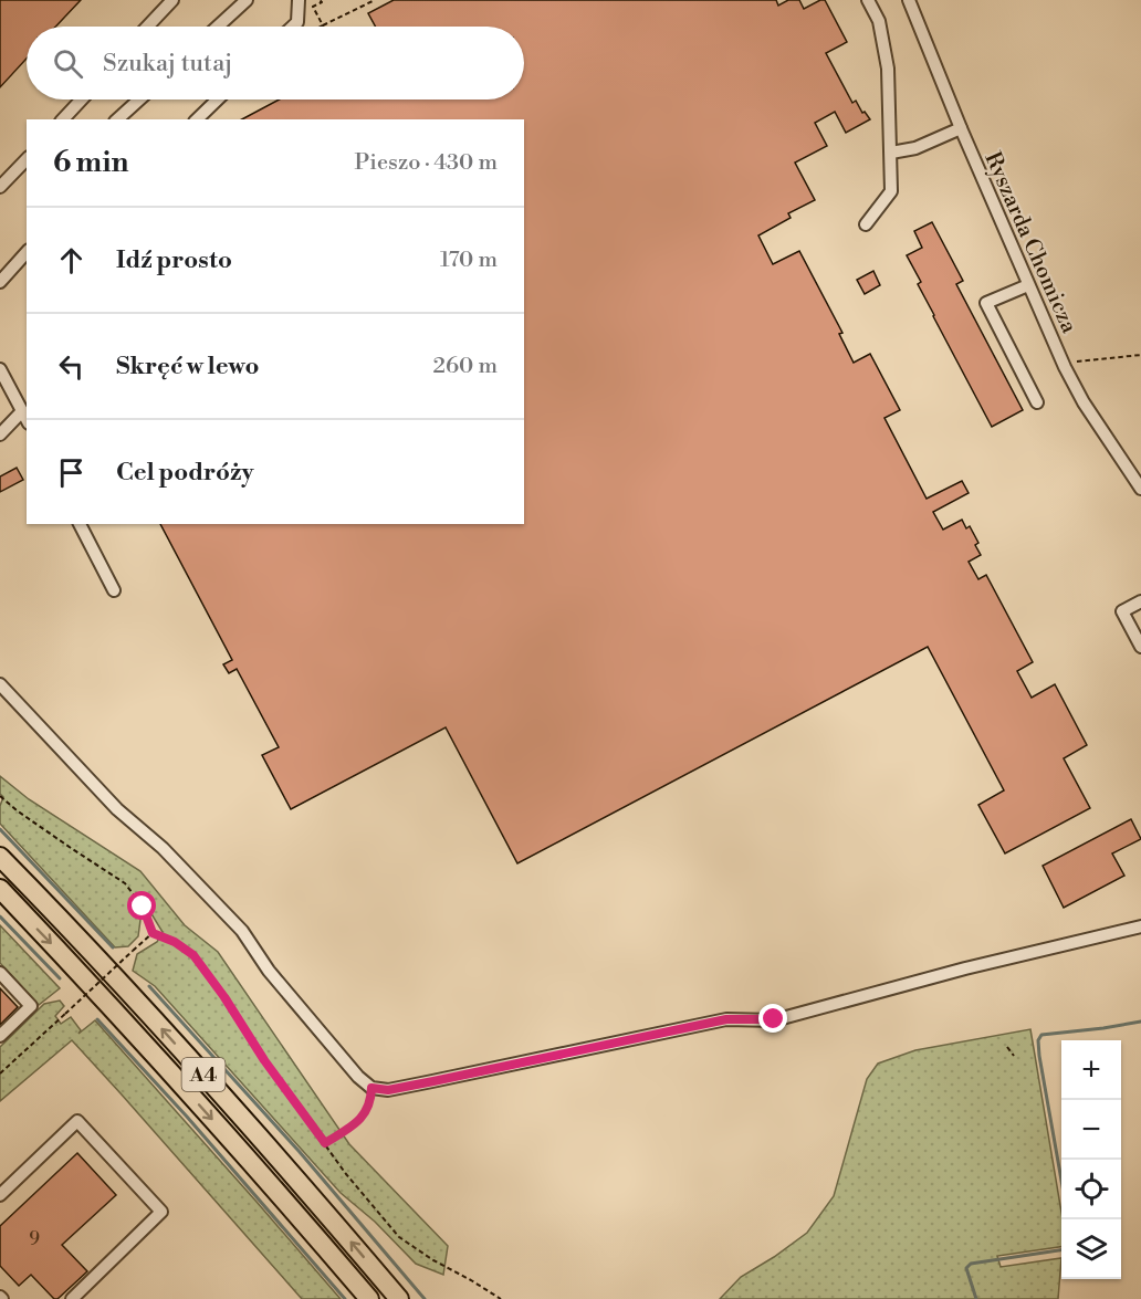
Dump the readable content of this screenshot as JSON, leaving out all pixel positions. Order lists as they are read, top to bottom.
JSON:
{
  "streets": {
    "highway": ["A4"],
    "street": ["Ryszarda Chomicza"]
  },
  "house_numbers": ["9"],
  "page": {
    "search": "Szukaj tutaj",
    "heading": ["6 min", "Pieszo · 430 m"],
    "list": [
      ["Idź prosto", "170 m"],
      ["Skręć w lewo", "260 m"],
      "Cel podróży"
    ],
    "map_buttons": ["+", "−"]
  }
}
